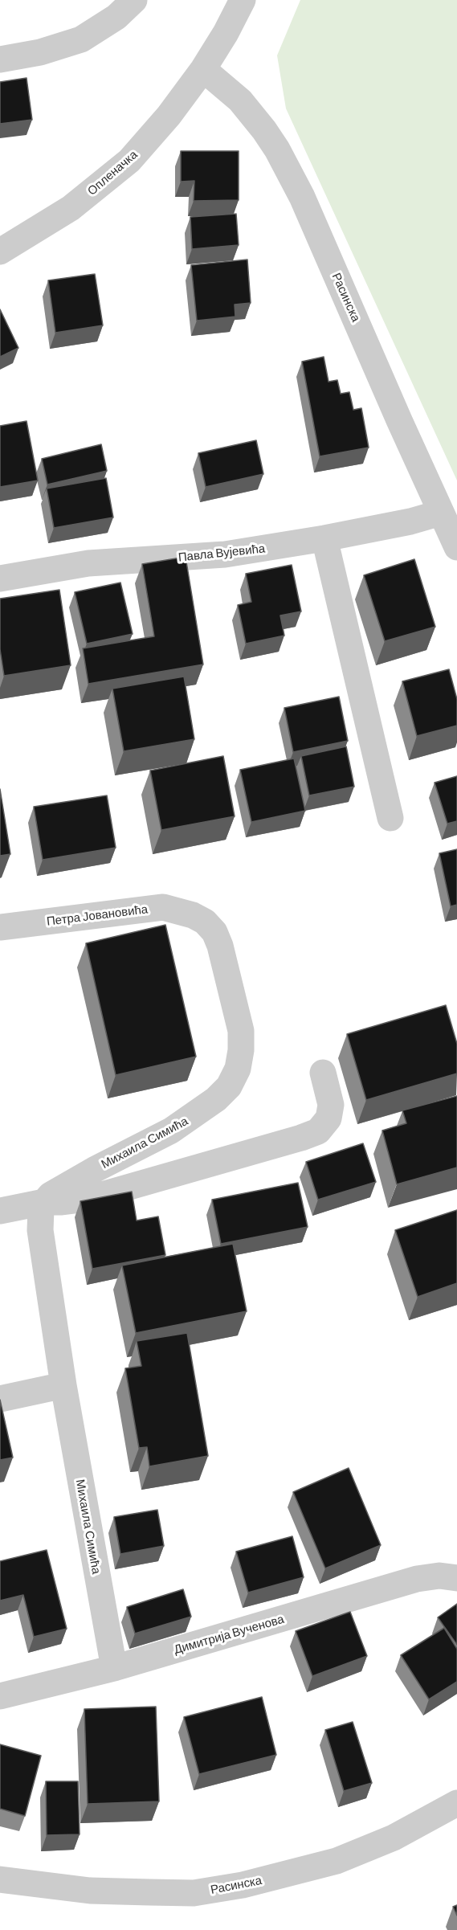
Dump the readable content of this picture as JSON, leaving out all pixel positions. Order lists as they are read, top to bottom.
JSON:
{
  "streets": {
    "street": [
      "Опленачка",
      "Расинска",
      "Павла Вујевића",
      "Петра Јовановића",
      "Михаила Симића",
      "Димитрија Вученова"
    ]
  },
  "crossings": [
    ["Опленачка", "Расинска"],
    ["Расинска", "Павла Вујевића"],
    ["Петра Јовановића", "Михаила Симића"],
    ["Михаила Симића", "Димитрија Вученова"]
  ]
}
